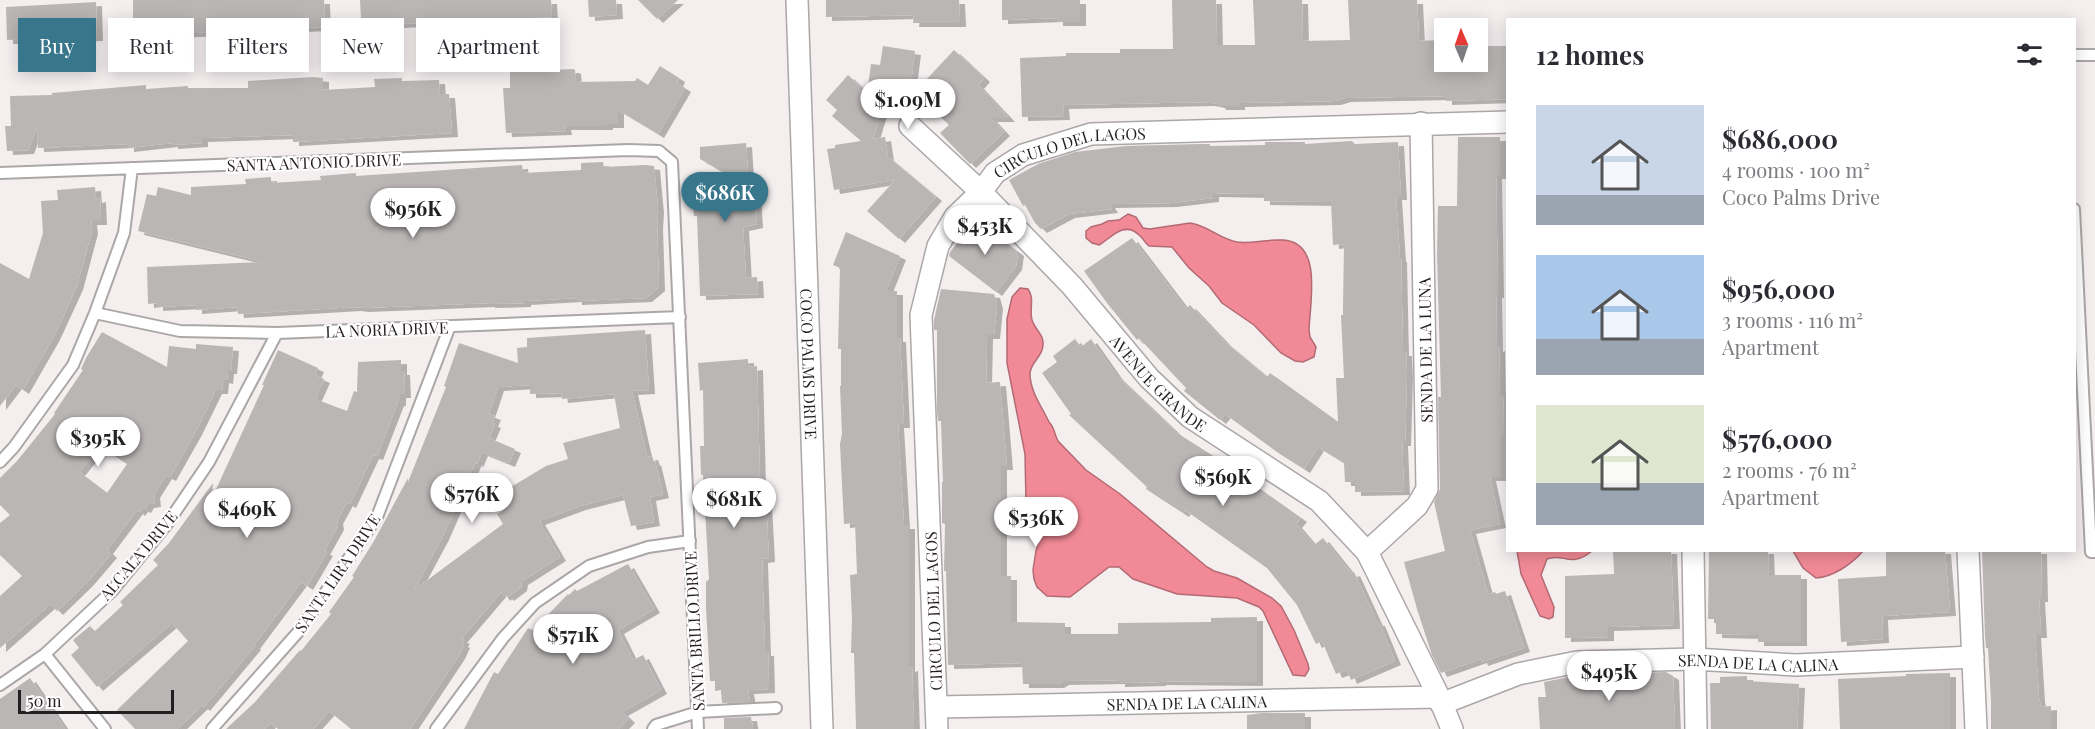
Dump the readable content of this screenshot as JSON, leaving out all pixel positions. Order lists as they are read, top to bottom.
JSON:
{
  "streets": {
    "street": [
      "CIRCULO DEL LAGOS",
      "SENDA DE LA LUNA",
      "COCO PALMS DRIVE",
      "AVENUE GRANDE",
      "SENDA DE LA CALINA"
    ],
    "lane": [
      "SANTA ANTONIO DRIVE",
      "LA NORIA DRIVE",
      "ALCALA DRIVE",
      "SANTA LIRA DRIVE",
      "SANTA BRILLO DRIVE"
    ]
  },
  "crossings": [
    ["CIRCULO DEL LAGOS", "SENDA DE LA LUNA"],
    ["CIRCULO DEL LAGOS", "AVENUE GRANDE"],
    ["CIRCULO DEL LAGOS", "SENDA DE LA CALINA"],
    ["SANTA ANTONIO DRIVE", "LA NORIA DRIVE"],
    ["SANTA ANTONIO DRIVE", "SANTA BRILLO DRIVE"],
    ["LA NORIA DRIVE", "ALCALA DRIVE"],
    ["LA NORIA DRIVE", "SANTA LIRA DRIVE"],
    ["LA NORIA DRIVE", "SANTA BRILLO DRIVE"],
    ["SENDA DE LA LUNA", "AVENUE GRANDE"],
    ["AVENUE GRANDE", "SENDA DE LA CALINA"]
  ],
  "scale_bar": "50 m",
  "north": "top",
  "page": {
    "chip": [
      "Buy",
      "Rent",
      "Filters",
      "New",
      "Apartment"
    ],
    "heading": "12 homes",
    "price": [
      "$1.09M",
      "$686K",
      "$956K",
      "$453K",
      "$395K",
      "$569K",
      "$576K",
      "$681K",
      "$469K",
      "$536K",
      "$571K",
      "$495K"
    ],
    "list": [
      {
        "name": "$686,000",
        "note": "4 rooms · 100 m² · Coco Palms Drive"
      },
      {
        "name": "$956,000",
        "note": "3 rooms · 116 m² · Apartment"
      },
      {
        "name": "$576,000",
        "note": "2 rooms · 76 m² · Apartment"
      }
    ],
    "scale": "50 m"
  }
}
